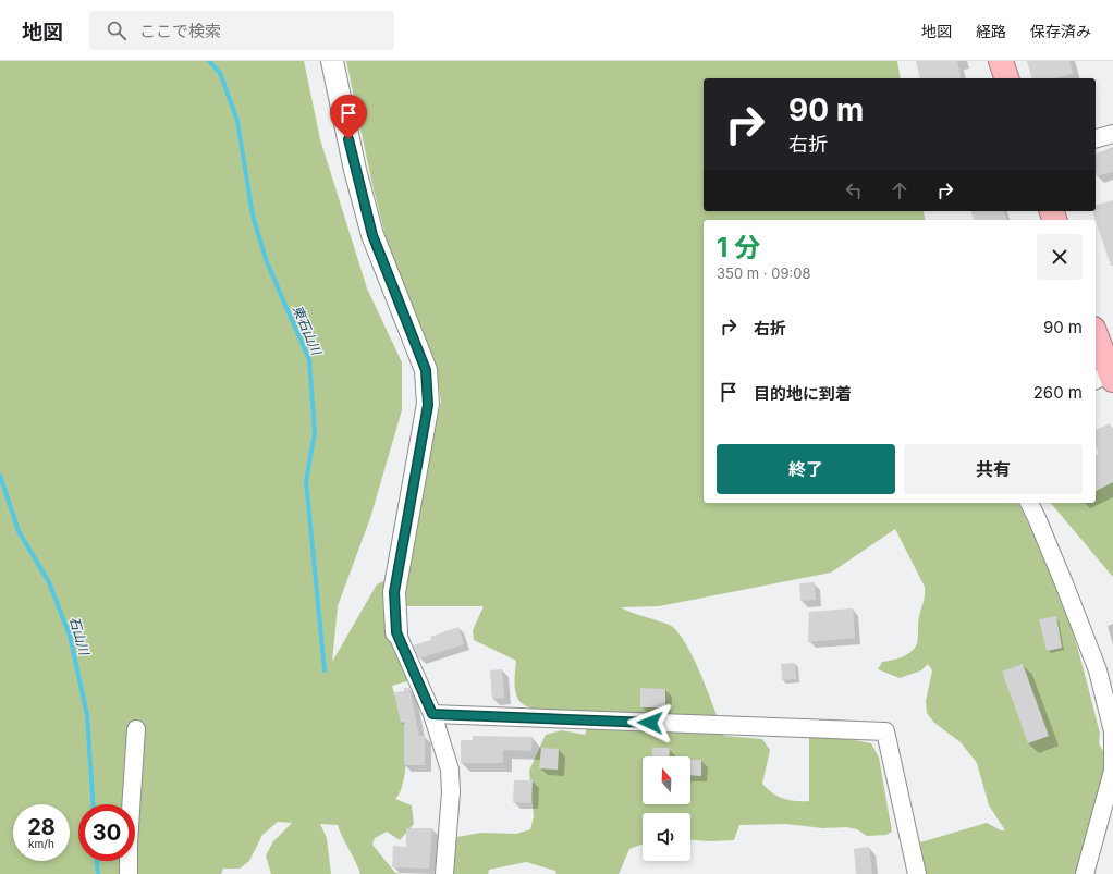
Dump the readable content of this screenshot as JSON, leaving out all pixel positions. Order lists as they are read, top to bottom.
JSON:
{
  "water": ["東石山川", "石山川"],
  "north": "top",
  "page": {
    "header": "地図",
    "search": "ここで検索",
    "nav": ["地図", "経路", "保存済み"],
    "turn": ["90 m", "右折"],
    "heading": ["1 分", "350 m · 09:08"],
    "list": [
      {
        "name": "右折",
        "value": "90 m"
      },
      {
        "name": "目的地に到着",
        "value": "260 m"
      }
    ],
    "buttons": ["終了", "共有"],
    "speed": "28 km/h",
    "limit": "30"
  }
}
